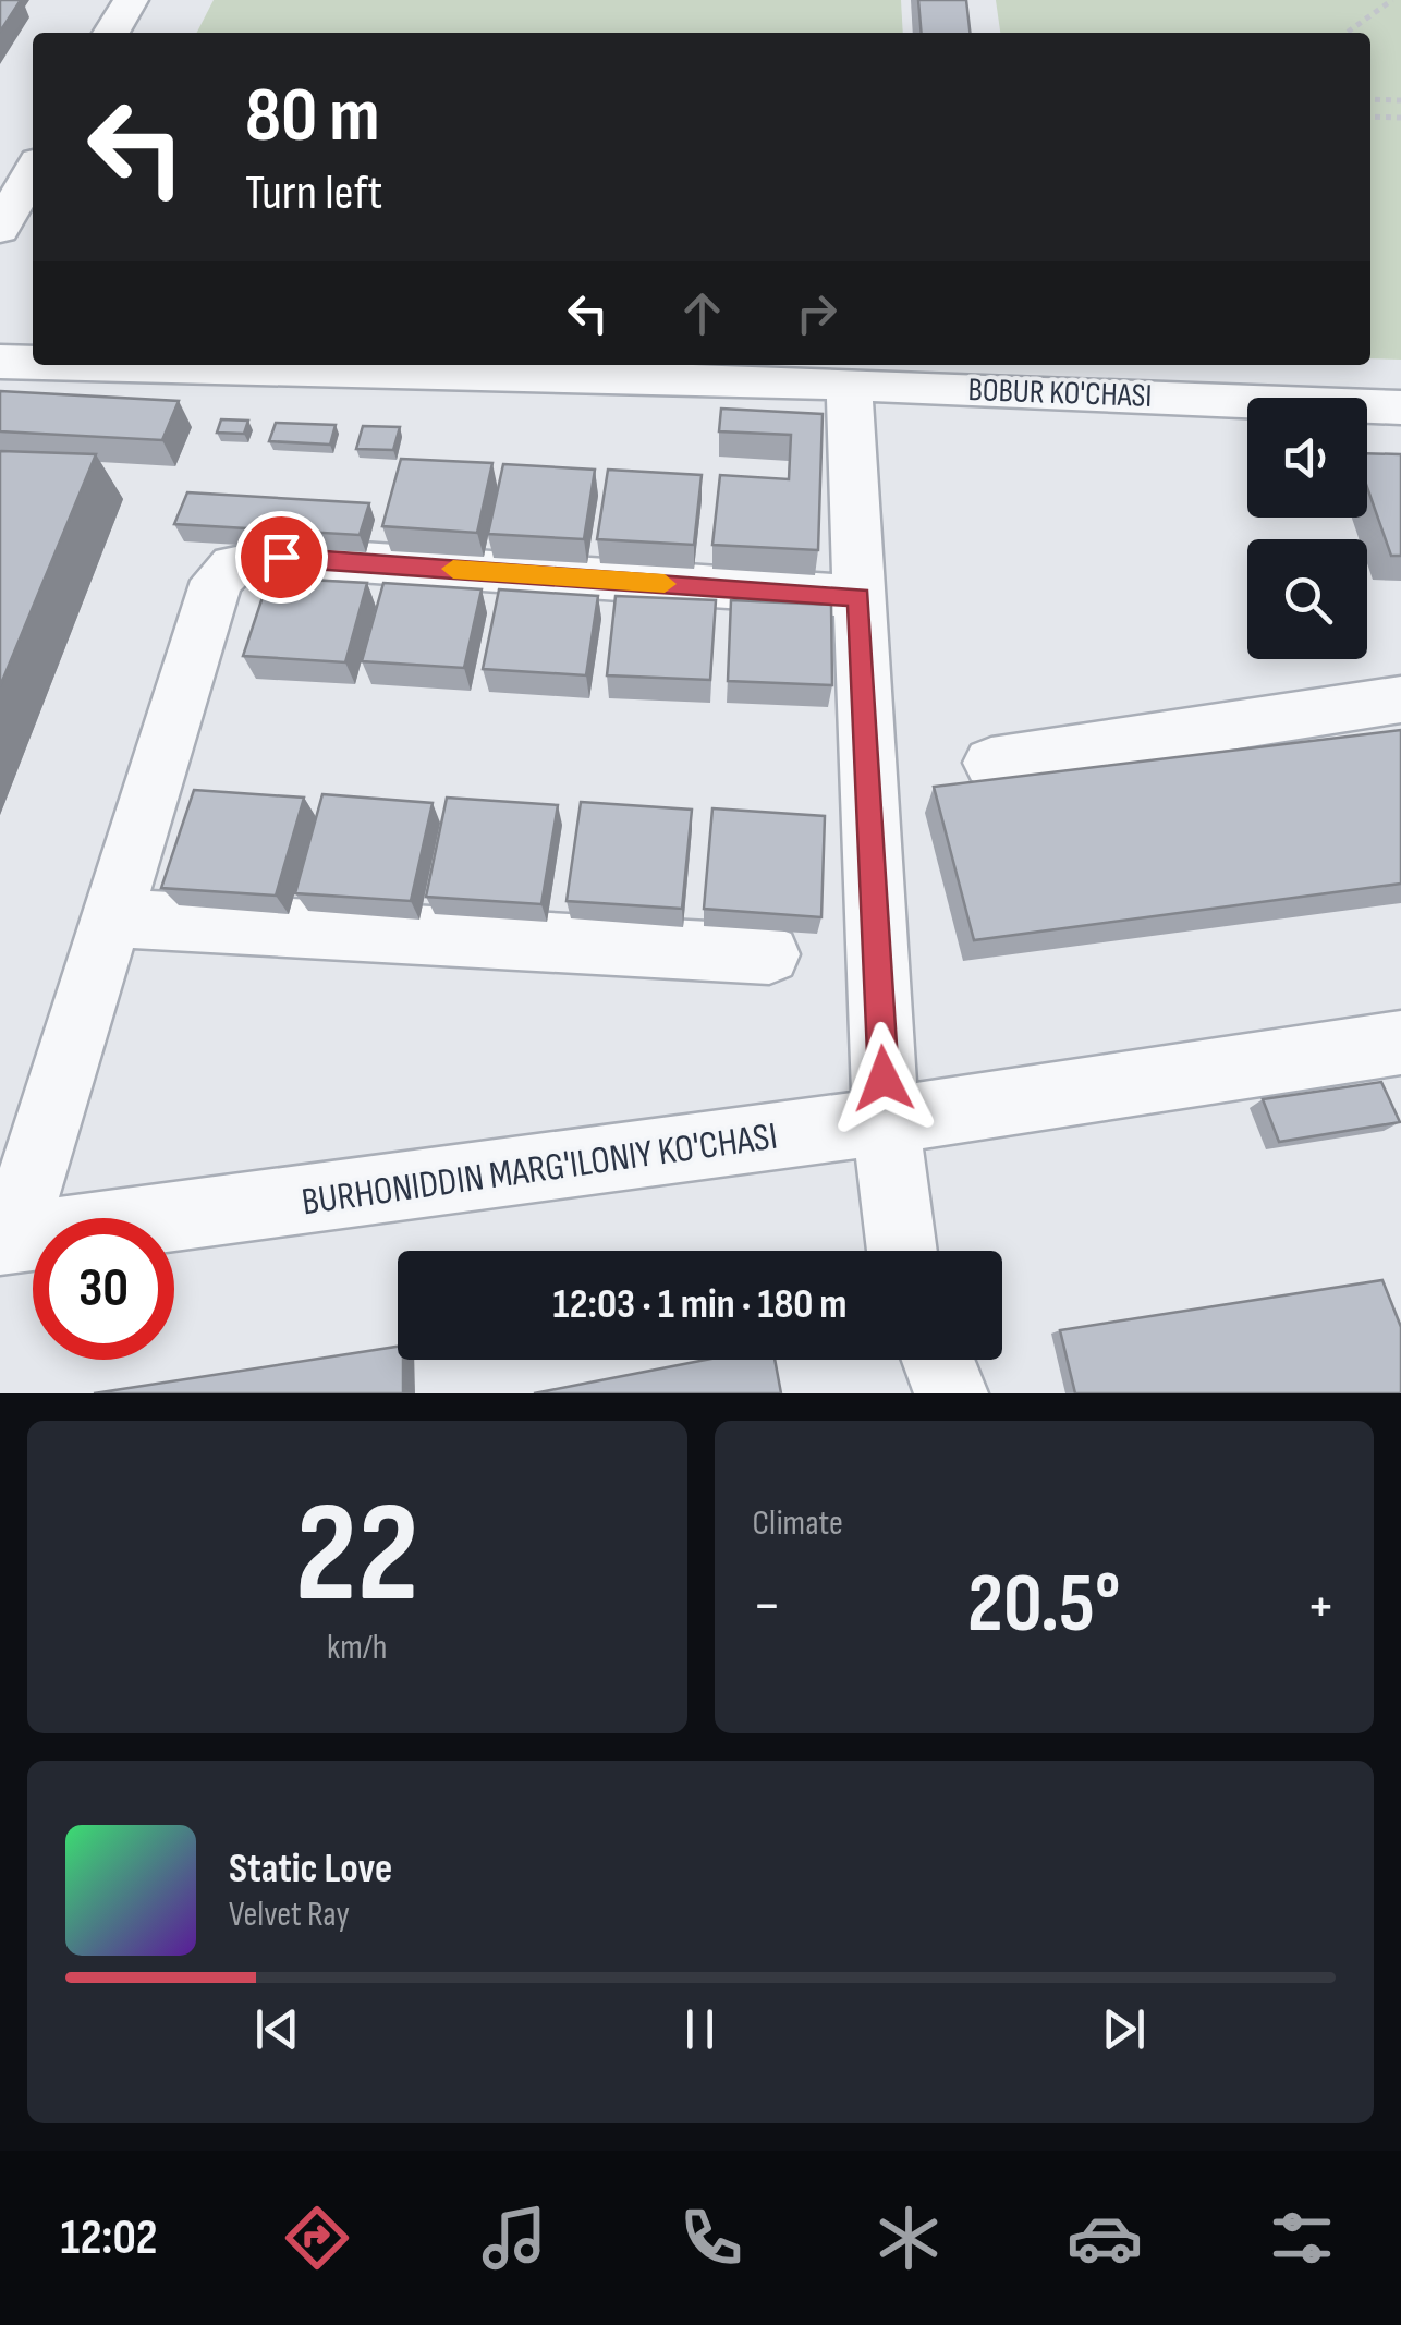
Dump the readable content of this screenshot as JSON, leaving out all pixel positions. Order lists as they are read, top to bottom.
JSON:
{
  "streets": {
    "street": ["BOBUR KO'CHASI", "BURHONIDDIN MARG'ILONIY KO'CHASI"]
  },
  "page": {
    "turn": ["80 m", "Turn left"],
    "limit": "30",
    "trip": "12:03 · 1 min · 180 m",
    "tile": [
      ["22", "km/h"],
      "Climate"
    ],
    "heat": ["−", "20.5°", "+"],
    "song": ["Static Love", "Velvet Ray"],
    "tabs": "12:02"
  }
}
